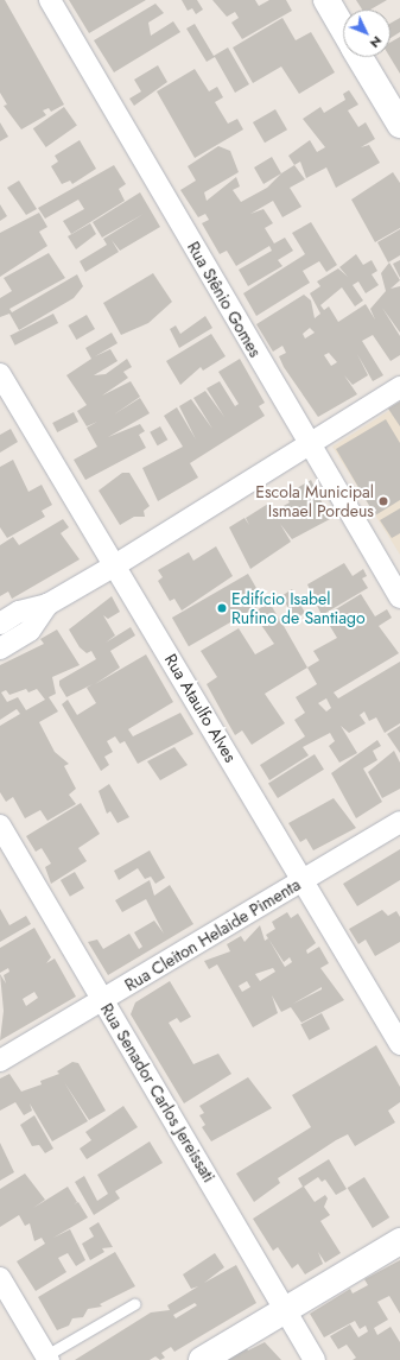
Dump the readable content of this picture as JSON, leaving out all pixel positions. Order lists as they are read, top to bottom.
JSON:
{
  "streets": {
    "street": [
      "Rua Stênio Gomes",
      "Rua Ataulfo Alves",
      "Rua Cleiton Helaide Pimenta",
      "Rua Senador Carlos Jereissati"
    ]
  },
  "crossings": [
    ["Rua Ataulfo Alves", "Rua Cleiton Helaide Pimenta"],
    ["Rua Cleiton Helaide Pimenta", "Rua Senador Carlos Jereissati"]
  ],
  "places": ["Escola Municipal Ismael Pordeus", "Edifício Isabel Rufino de Santiago"],
  "north": "bottom right"
}
